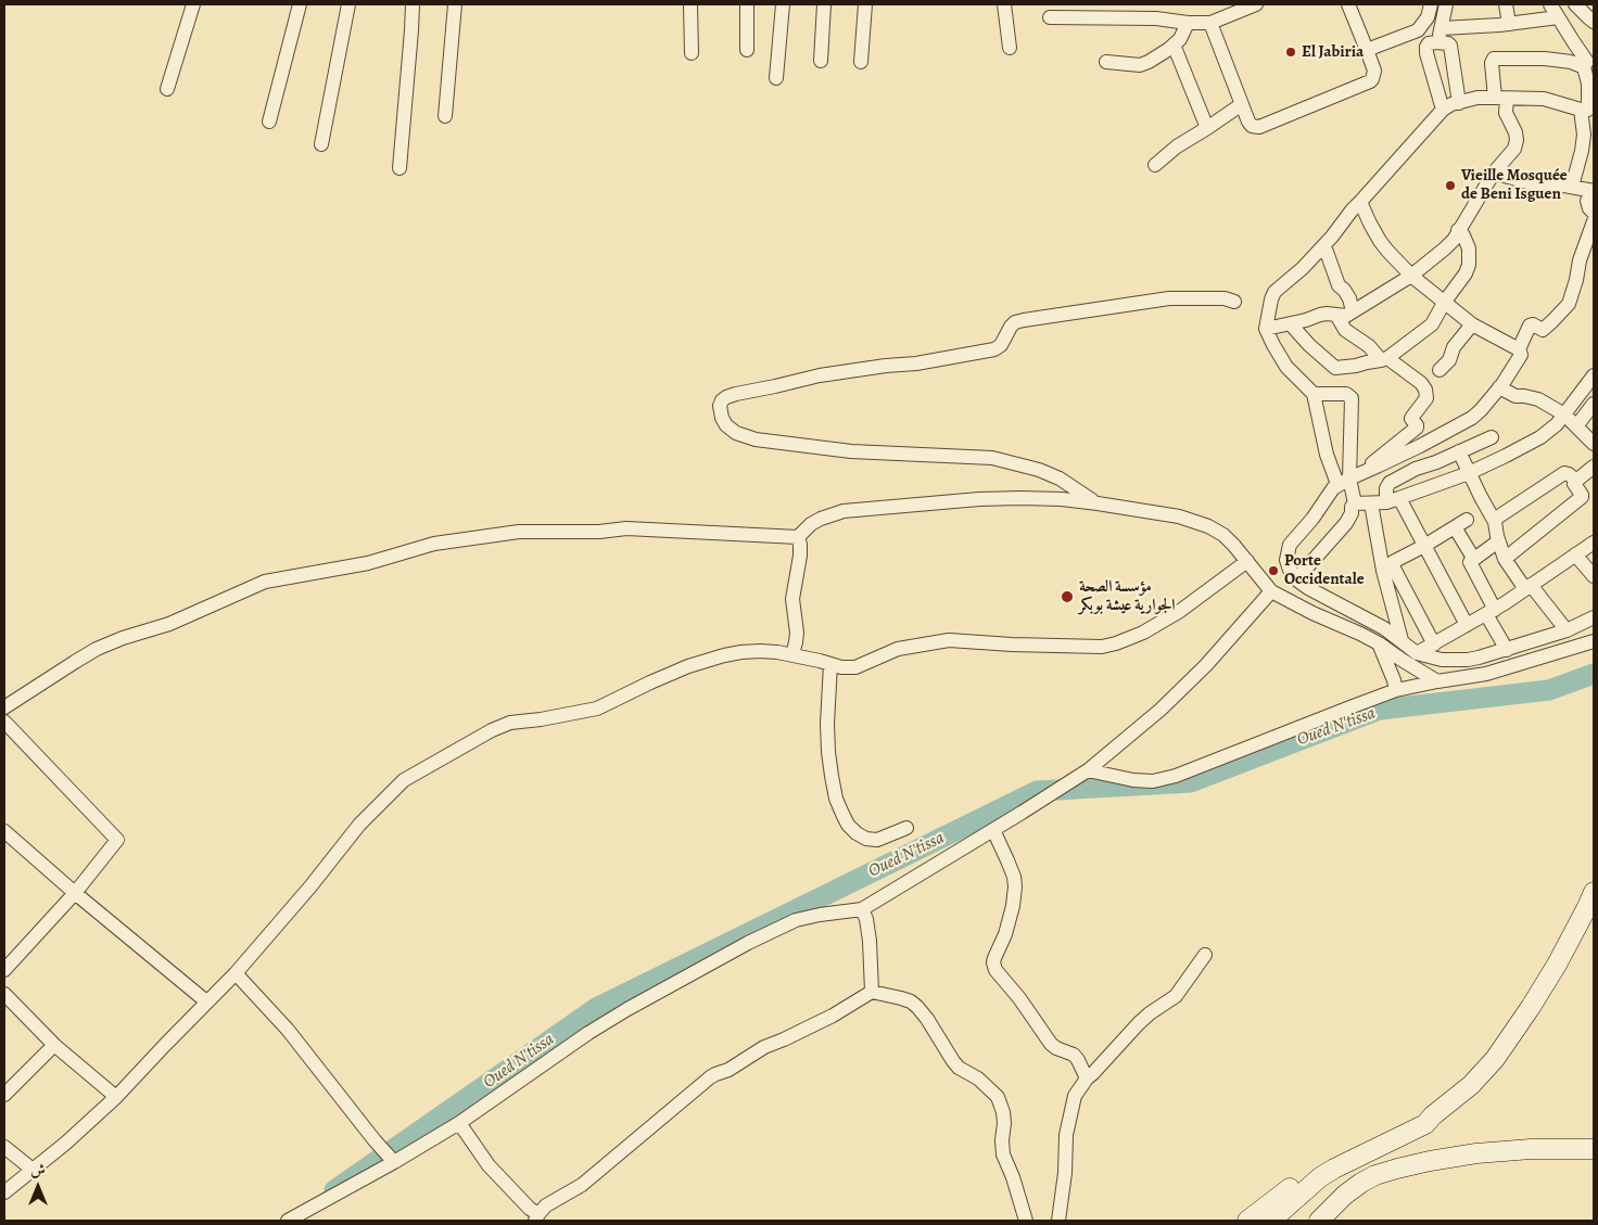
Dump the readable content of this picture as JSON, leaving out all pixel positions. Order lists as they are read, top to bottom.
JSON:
{
  "water": ["Oued N'tissa"],
  "places": [
    "El Jabiria",
    "Vieille Mosquée de Beni Isguen",
    "Porte Occidentale",
    "مؤسسة الصحة الجوارية عيشة بوبكر"
  ],
  "north": "top"
}
